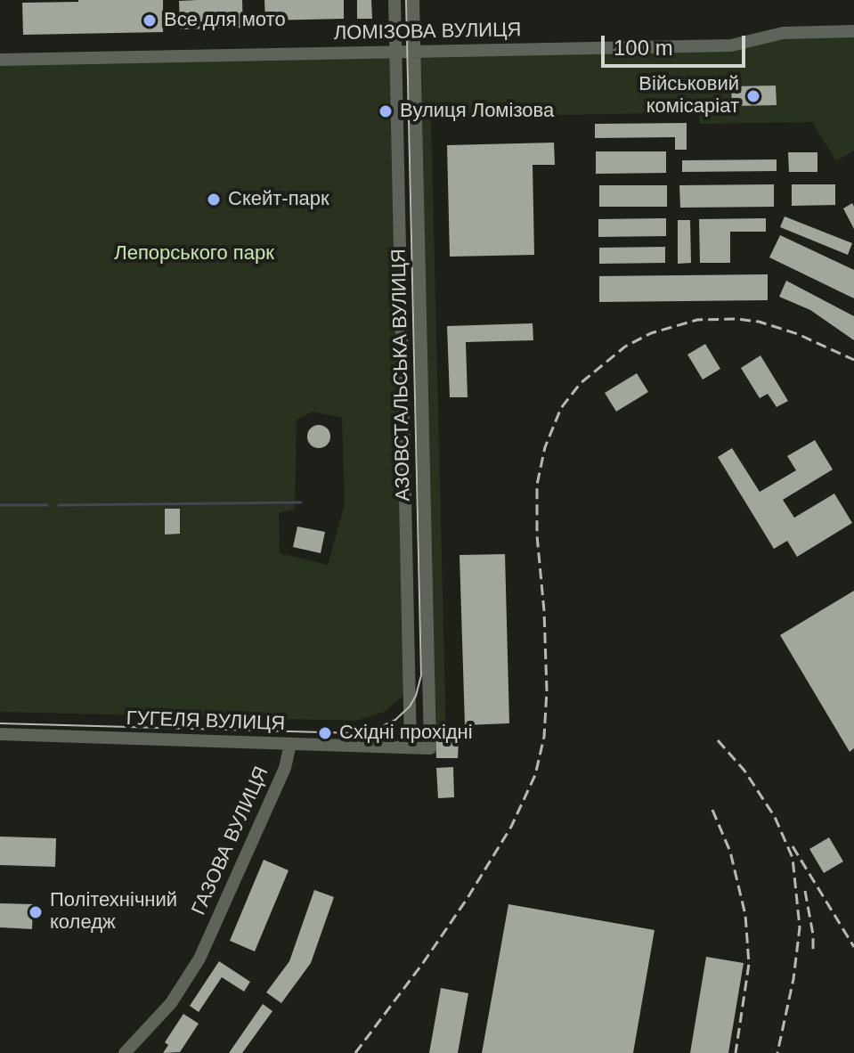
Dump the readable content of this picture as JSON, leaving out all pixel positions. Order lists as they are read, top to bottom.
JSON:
{
  "streets": {
    "street": [
      "ЛОМІЗОВА ВУЛИЦЯ",
      "АЗОВСТАЛЬСЬКА ВУЛИЦЯ",
      "ГУГЕЛЯ ВУЛИЦЯ",
      "ГАЗОВА ВУЛИЦЯ"
    ]
  },
  "crossings": [
    ["ЛОМІЗОВА ВУЛИЦЯ", "АЗОВСТАЛЬСЬКА ВУЛИЦЯ"],
    ["АЗОВСТАЛЬСЬКА ВУЛИЦЯ", "ГУГЕЛЯ ВУЛИЦЯ"],
    ["ГУГЕЛЯ ВУЛИЦЯ", "ГАЗОВА ВУЛИЦЯ"]
  ],
  "parks": ["Лепорського парк"],
  "places": [
    "Все для мото",
    "Військовий комісаріат",
    "Вулиця Ломізова",
    "Скейт-парк",
    "Східні прохідні",
    "Політехнічний коледж"
  ],
  "scale_bar": "100 m"
}
